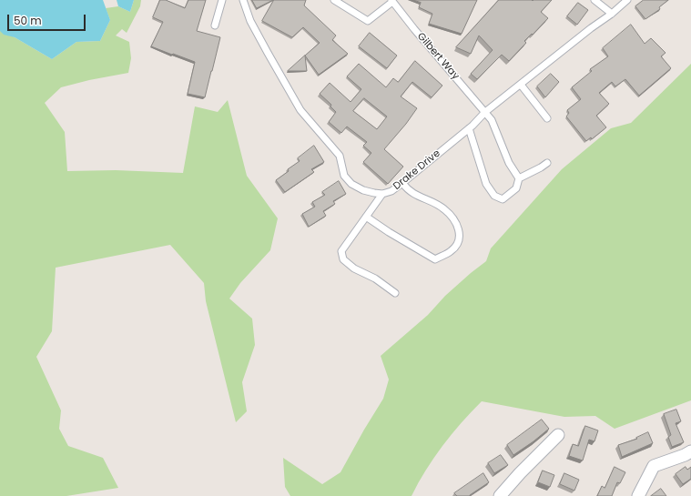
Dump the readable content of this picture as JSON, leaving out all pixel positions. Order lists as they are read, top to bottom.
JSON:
{
  "streets": {
    "lane": ["Gilbert Way", "Drake Drive"]
  },
  "crossings": [
    ["Gilbert Way", "Drake Drive"]
  ],
  "scale_bar": "50 m"
}
